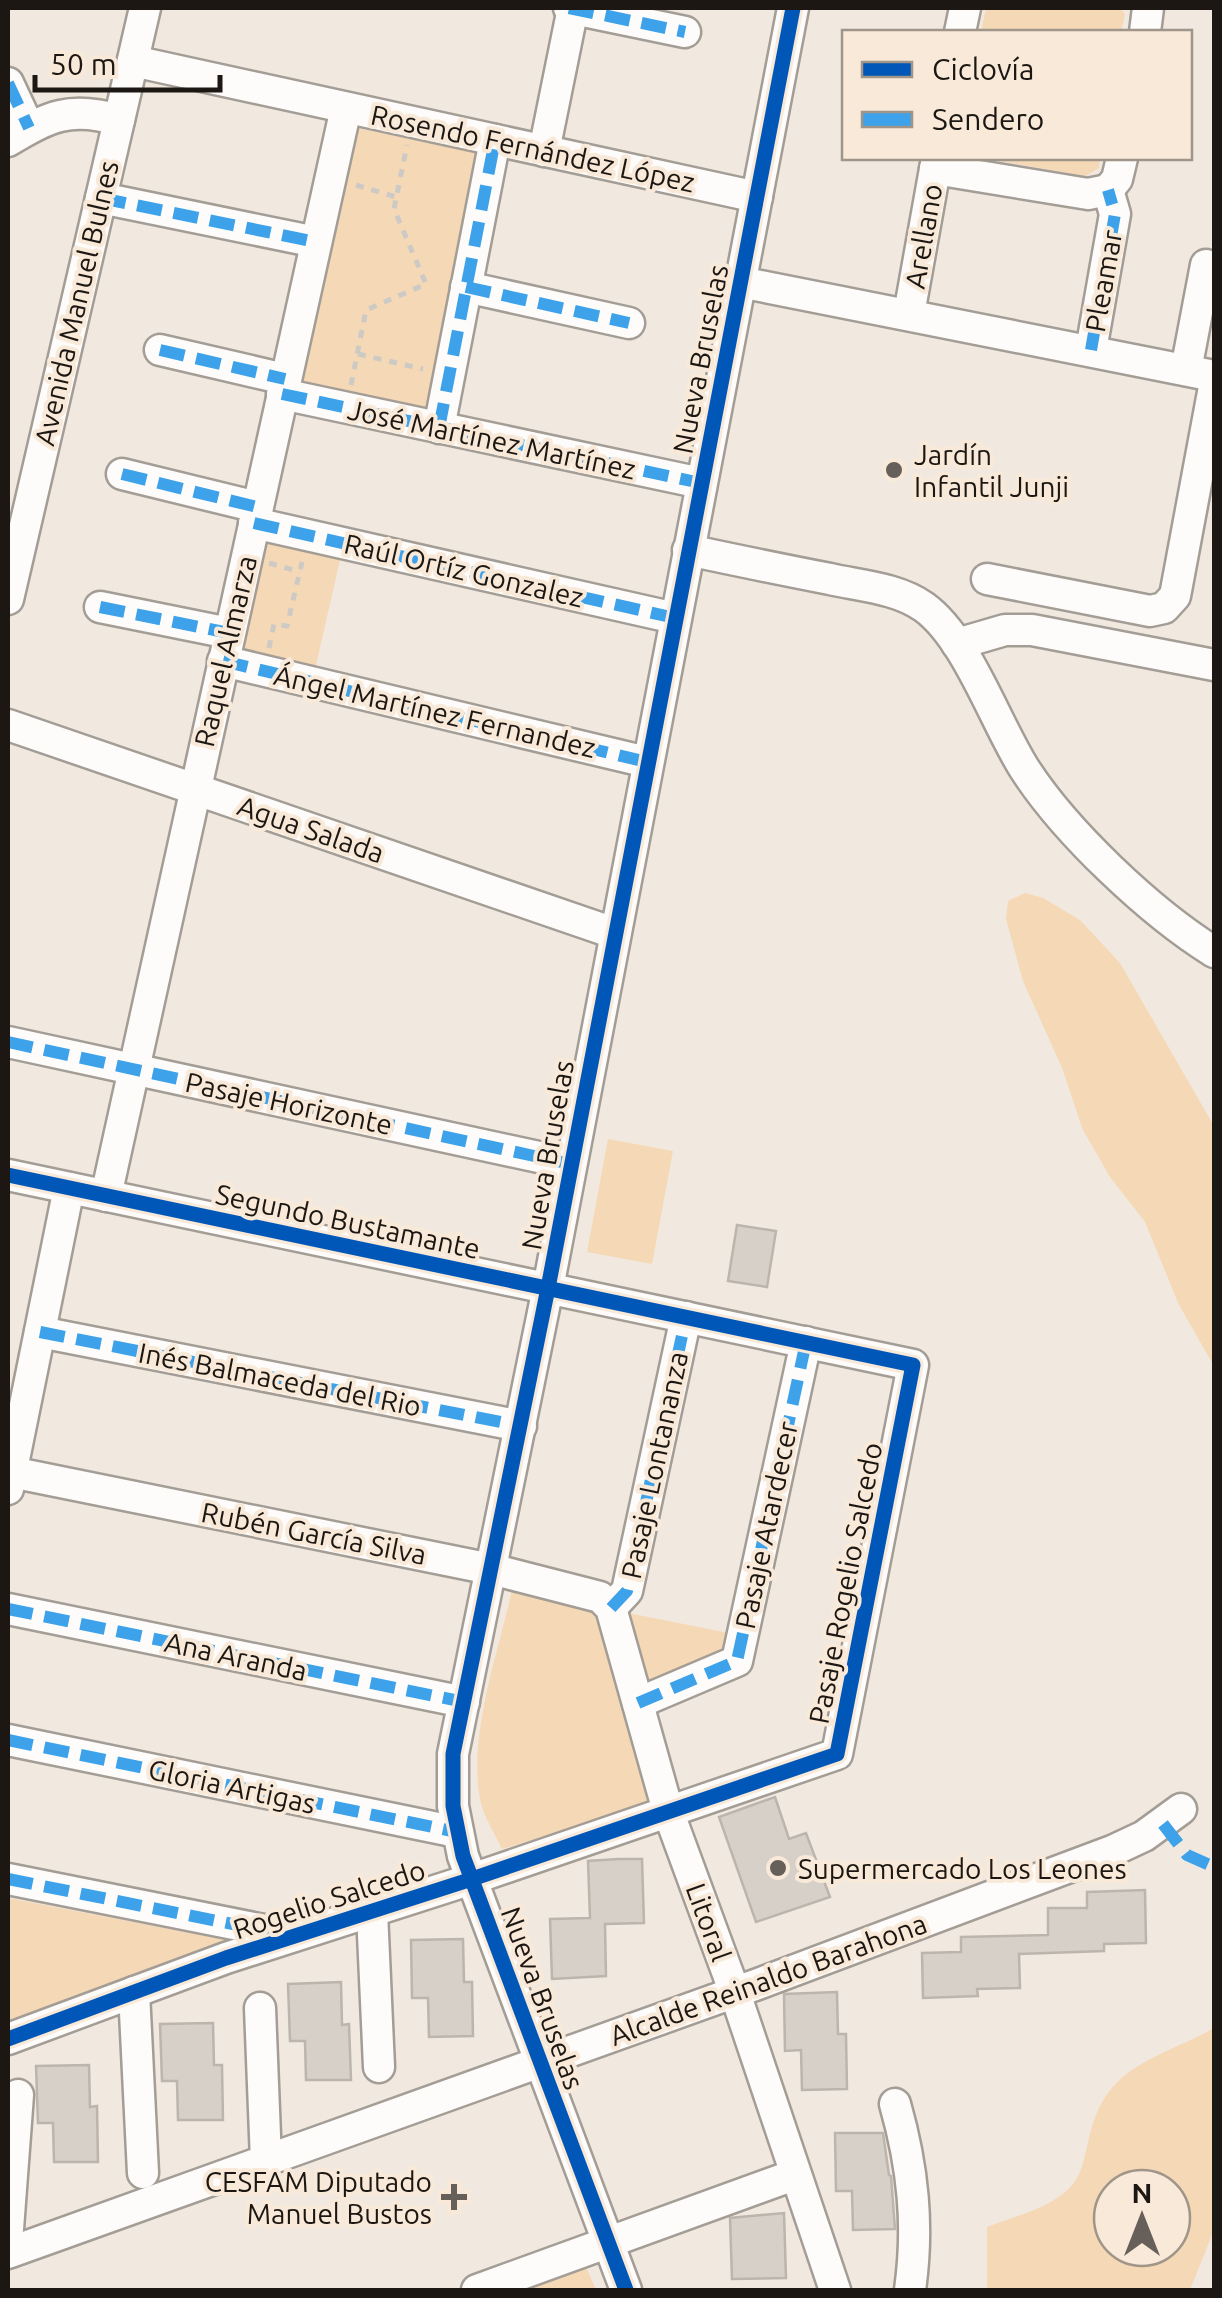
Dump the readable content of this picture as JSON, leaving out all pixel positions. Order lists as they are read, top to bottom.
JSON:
{
  "streets": {
    "street": [
      "Rosendo Fernández López",
      "Arellano",
      "Pleamar",
      "Avenida Manuel Bulnes",
      "Nueva Bruselas",
      "José Martínez Martínez",
      "Raúl Ortíz Gonzalez",
      "Raquel Almarza",
      "Ángel Martínez Fernandez",
      "Agua Salada",
      "Pasaje Horizonte",
      "Segundo Bustamante",
      "Inés Balmaceda del Rio",
      "Pasaje Lontananza",
      "Pasaje Atardecer",
      "Rubén García Silva",
      "Pasaje Rogelio Salcedo",
      "Ana Aranda",
      "Gloria Artigas",
      "Rogelio Salcedo",
      "Litoral",
      "Alcalde Reinaldo Barahona"
    ]
  },
  "crossings": [
    ["Rosendo Fernández López", "Avenida Manuel Bulnes"],
    ["Rosendo Fernández López", "Nueva Bruselas"],
    ["Rosendo Fernández López", "Raquel Almarza"],
    ["Nueva Bruselas", "José Martínez Martínez"],
    ["Nueva Bruselas", "Raúl Ortíz Gonzalez"],
    ["Nueva Bruselas", "Ángel Martínez Fernandez"],
    ["Nueva Bruselas", "Agua Salada"],
    ["Nueva Bruselas", "Pasaje Horizonte"],
    ["Nueva Bruselas", "Segundo Bustamante"],
    ["Nueva Bruselas", "Inés Balmaceda del Rio"],
    ["Nueva Bruselas", "Rubén García Silva"],
    ["Nueva Bruselas", "Ana Aranda"],
    ["Nueva Bruselas", "Gloria Artigas"],
    ["Nueva Bruselas", "Rogelio Salcedo"],
    ["Nueva Bruselas", "Alcalde Reinaldo Barahona"],
    ["José Martínez Martínez", "Raquel Almarza"],
    ["Raúl Ortíz Gonzalez", "Raquel Almarza"],
    ["Raquel Almarza", "Ángel Martínez Fernandez"],
    ["Raquel Almarza", "Agua Salada"],
    ["Raquel Almarza", "Pasaje Horizonte"],
    ["Raquel Almarza", "Segundo Bustamante"],
    ["Segundo Bustamante", "Pasaje Lontananza"],
    ["Segundo Bustamante", "Pasaje Atardecer"],
    ["Segundo Bustamante", "Pasaje Rogelio Salcedo"],
    ["Pasaje Lontananza", "Rubén García Silva"],
    ["Pasaje Lontananza", "Litoral"],
    ["Pasaje Atardecer", "Litoral"],
    ["Rubén García Silva", "Litoral"],
    ["Pasaje Rogelio Salcedo", "Rogelio Salcedo"],
    ["Pasaje Rogelio Salcedo", "Litoral"],
    ["Rogelio Salcedo", "Litoral"],
    ["Litoral", "Alcalde Reinaldo Barahona"]
  ],
  "places": {
    "other": ["Jardín Infantil Junji", "Supermercado Los Leones"],
    "health": ["CESFAM Diputado Manuel Bustos"]
  },
  "legend": ["Ciclovía", "Sendero"],
  "scale_bar": "50 m",
  "north": "top"
}
